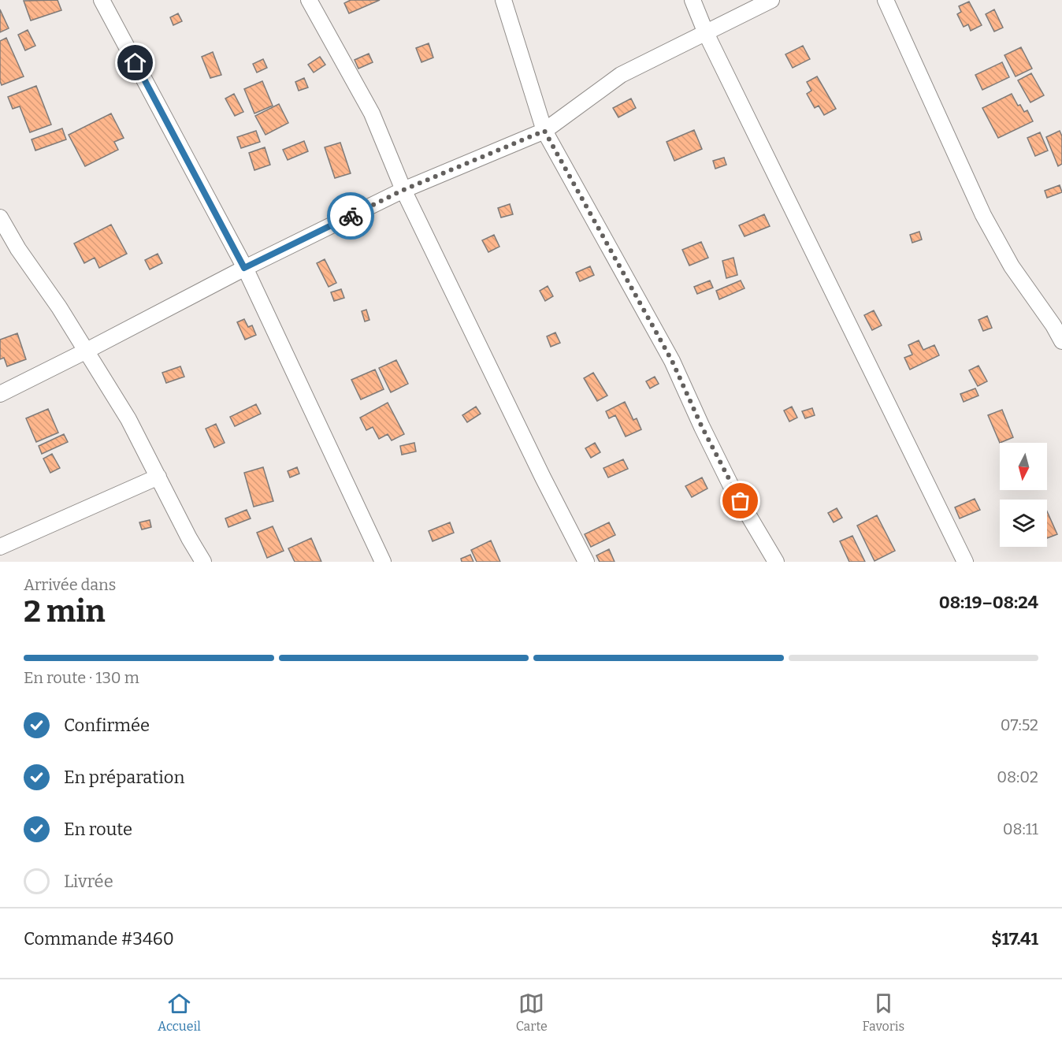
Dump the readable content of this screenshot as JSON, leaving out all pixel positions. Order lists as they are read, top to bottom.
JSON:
{
  "north": "bottom",
  "page": {
    "heading": ["2 min", "Arrivée dans", "08:19–08:24"],
    "panel": ["Commande #3460", "$17.41"],
    "bar": "En route · 130 m",
    "list": [
      ["Confirmée", "07:52"],
      ["En préparation", "08:02"],
      ["En route", "08:11"],
      "Livrée"
    ],
    "tabs": ["Accueil", "Carte", "Favoris"]
  }
}
